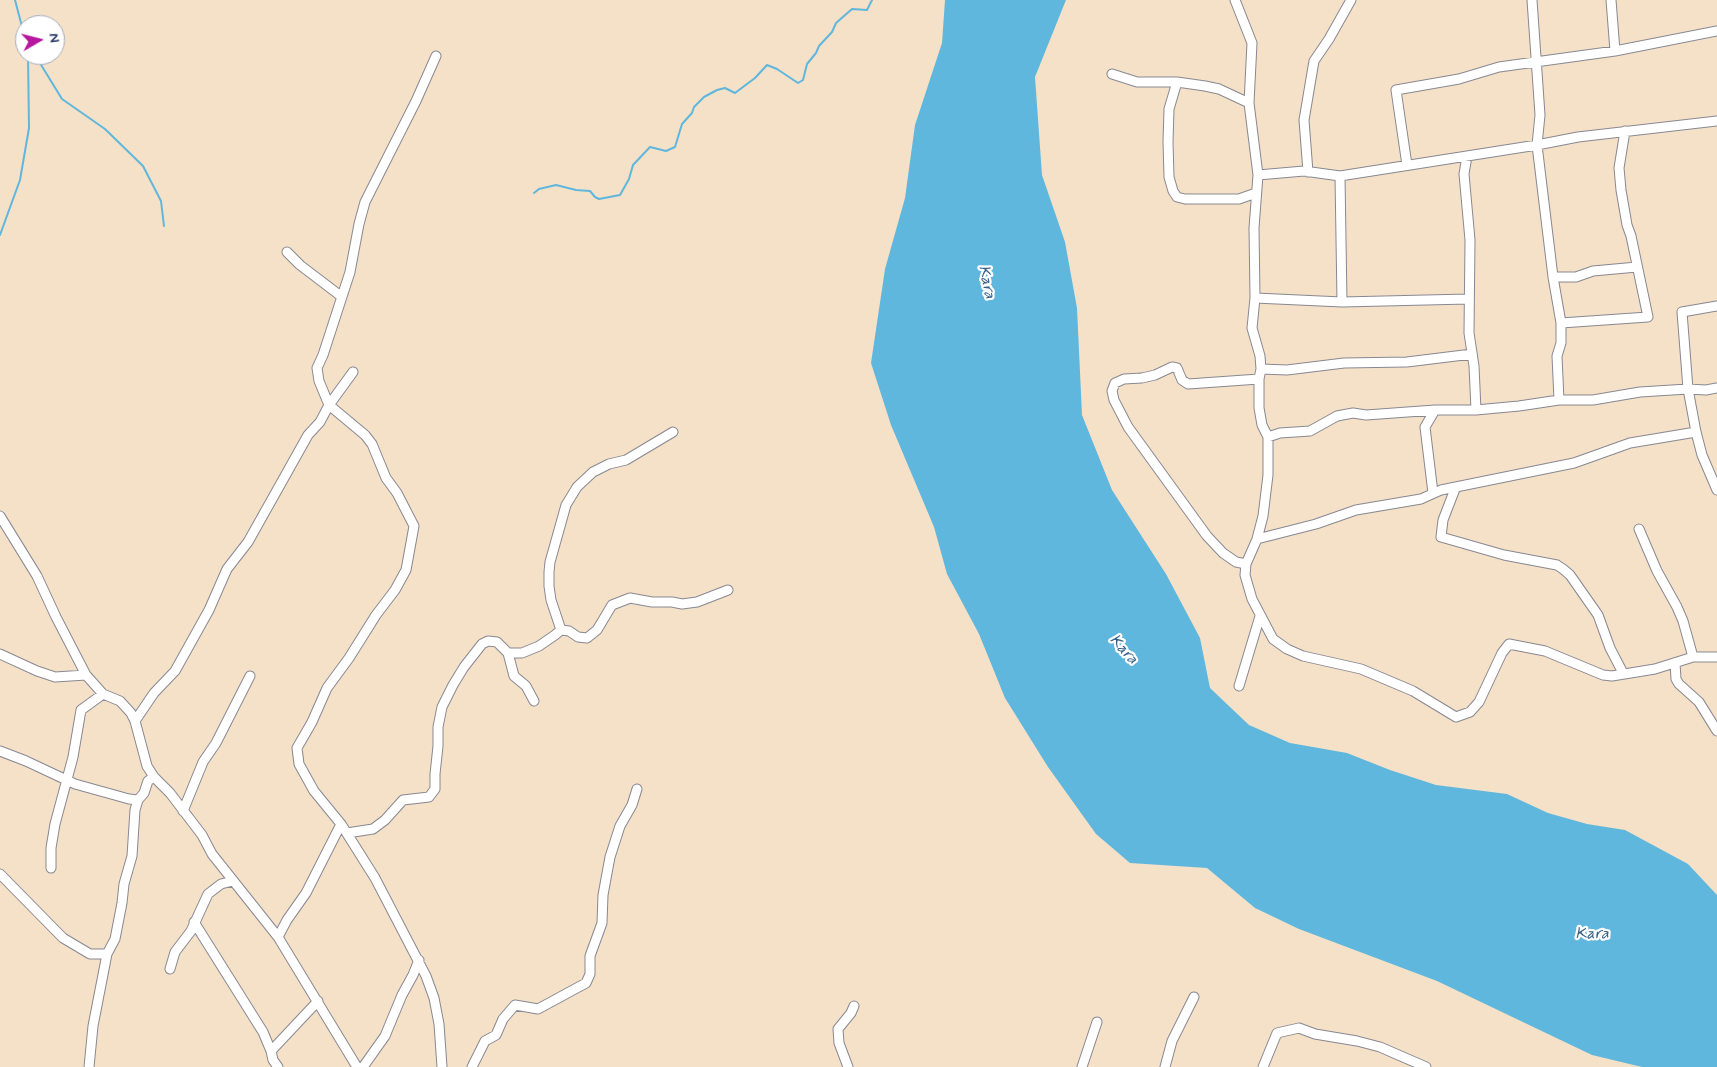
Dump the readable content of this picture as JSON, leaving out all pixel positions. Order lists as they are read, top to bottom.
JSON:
{
  "water": ["Kara"],
  "north": "right"
}
